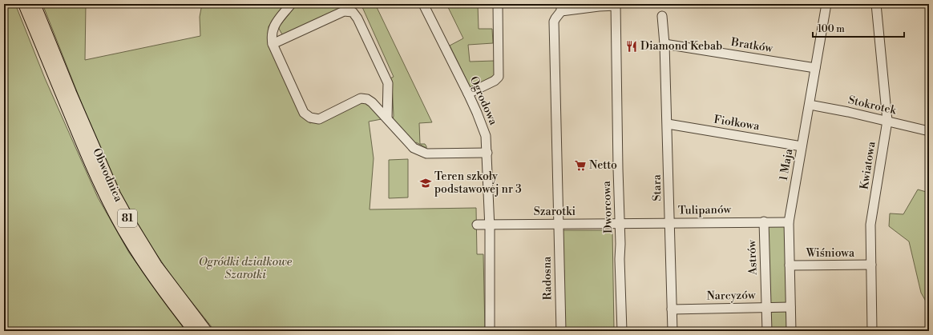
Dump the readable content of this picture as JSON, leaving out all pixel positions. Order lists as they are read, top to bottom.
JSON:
{
  "streets": {
    "main road": ["Obwodnica", "81"],
    "street": [
      "Bratków",
      "Ogrodowa",
      "Stokrotek",
      "Fiołkowa",
      "1 Maja",
      "Kwiatowa",
      "Stara",
      "Dworcowa",
      "Tulipanów",
      "Szarotki",
      "Wiśniowa",
      "Astrów",
      "Radosna",
      "Narcyzów"
    ]
  },
  "crossings": [
    ["Bratków", "1 Maja"],
    ["Bratków", "Stara"],
    ["Ogrodowa", "Szarotki"],
    ["Stokrotek", "1 Maja"],
    ["Stokrotek", "Kwiatowa"],
    ["Fiołkowa", "1 Maja"],
    ["Fiołkowa", "Stara"],
    ["1 Maja", "Tulipanów"],
    ["1 Maja", "Wiśniowa"],
    ["1 Maja", "Narcyzów"],
    ["Kwiatowa", "Wiśniowa"],
    ["Stara", "Tulipanów"],
    ["Stara", "Narcyzów"],
    ["Dworcowa", "Tulipanów"],
    ["Dworcowa", "Szarotki"],
    ["Dworcowa", "Radosna"],
    ["Tulipanów", "Szarotki"],
    ["Tulipanów", "Astrów"],
    ["Szarotki", "Radosna"],
    ["Astrów", "Narcyzów"]
  ],
  "parks": ["Ogródki działkowe Szarotki"],
  "places": {
    "restaurant": ["Diamond Kebab"],
    "supermarket": ["Netto"],
    "school or university": ["Teren szkoły podstawowej nr 3"]
  },
  "scale_bar": "100 m"
}
